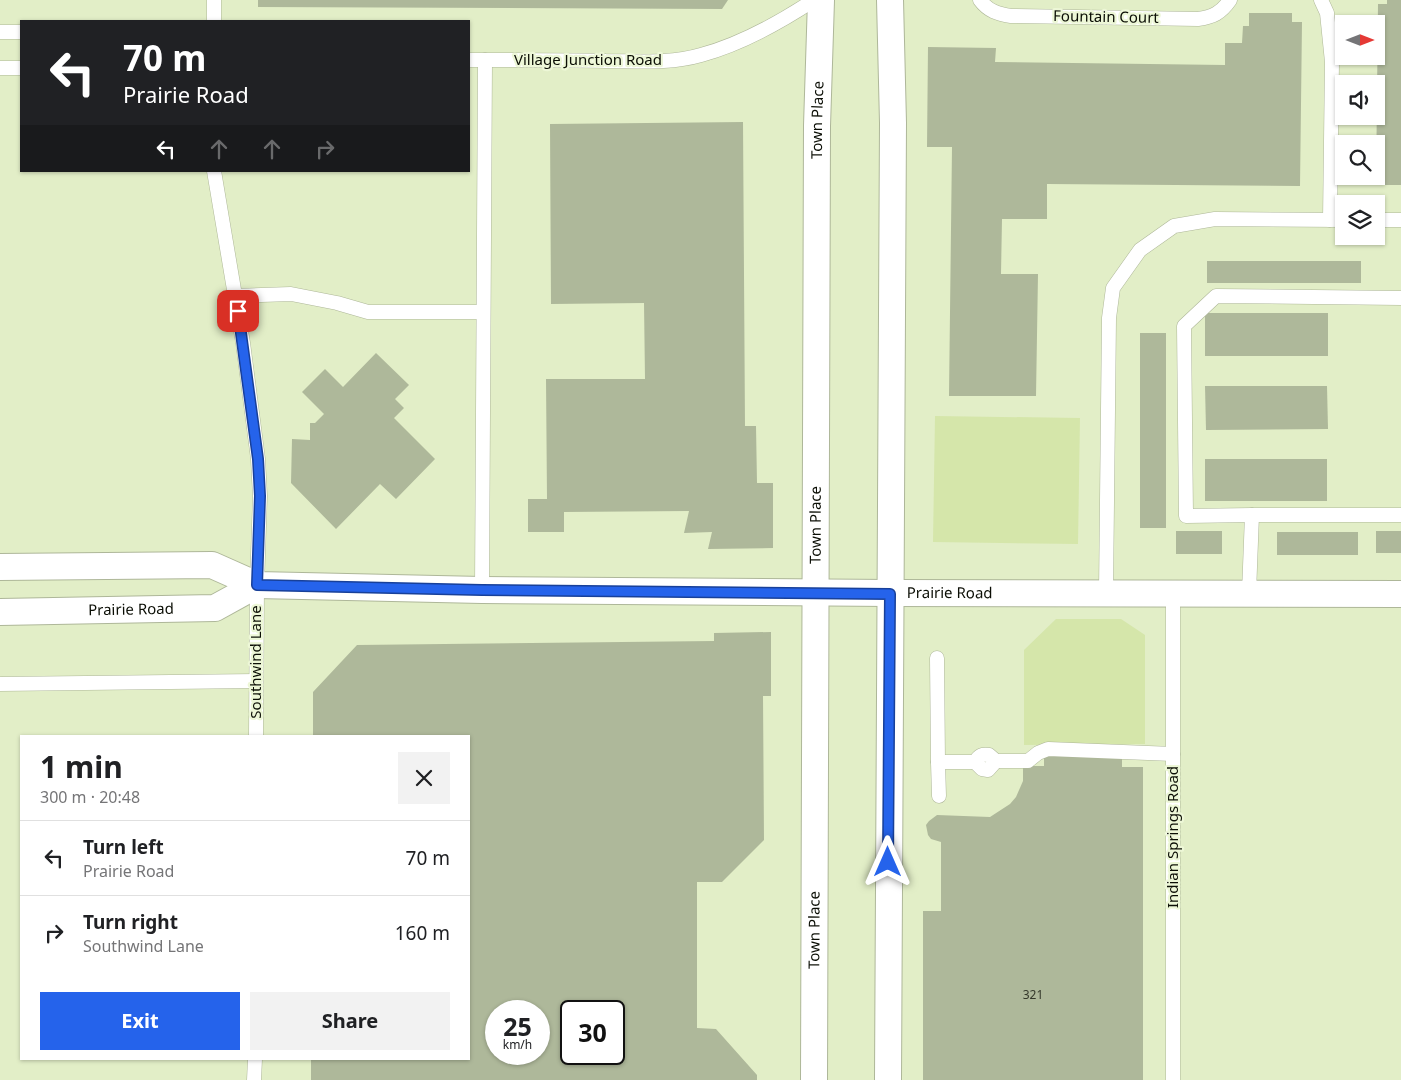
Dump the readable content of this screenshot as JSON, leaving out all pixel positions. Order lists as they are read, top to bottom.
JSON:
{
  "streets": {
    "street": ["Town Place", "Prairie Road"],
    "lane": [
      "Fountain Court",
      "Village Junction Road",
      "Southwind Lane",
      "Indian Springs Road"
    ]
  },
  "crossings": [
    ["Town Place", "Prairie Road"],
    ["Prairie Road", "Southwind Lane"],
    ["Prairie Road", "Indian Springs Road"]
  ],
  "house_numbers": ["321"],
  "north": "right",
  "page": {
    "turn": ["70 m", "Prairie Road"],
    "heading": ["1 min", "300 m · 20:48"],
    "list": [
      {
        "name": "Turn left",
        "note": "Prairie Road",
        "value": "70 m"
      },
      {
        "name": "Turn right",
        "note": "Southwind Lane",
        "value": "160 m"
      }
    ],
    "buttons": ["Exit", "Share"],
    "speed": "25 km/h",
    "limit": "30"
  }
}
